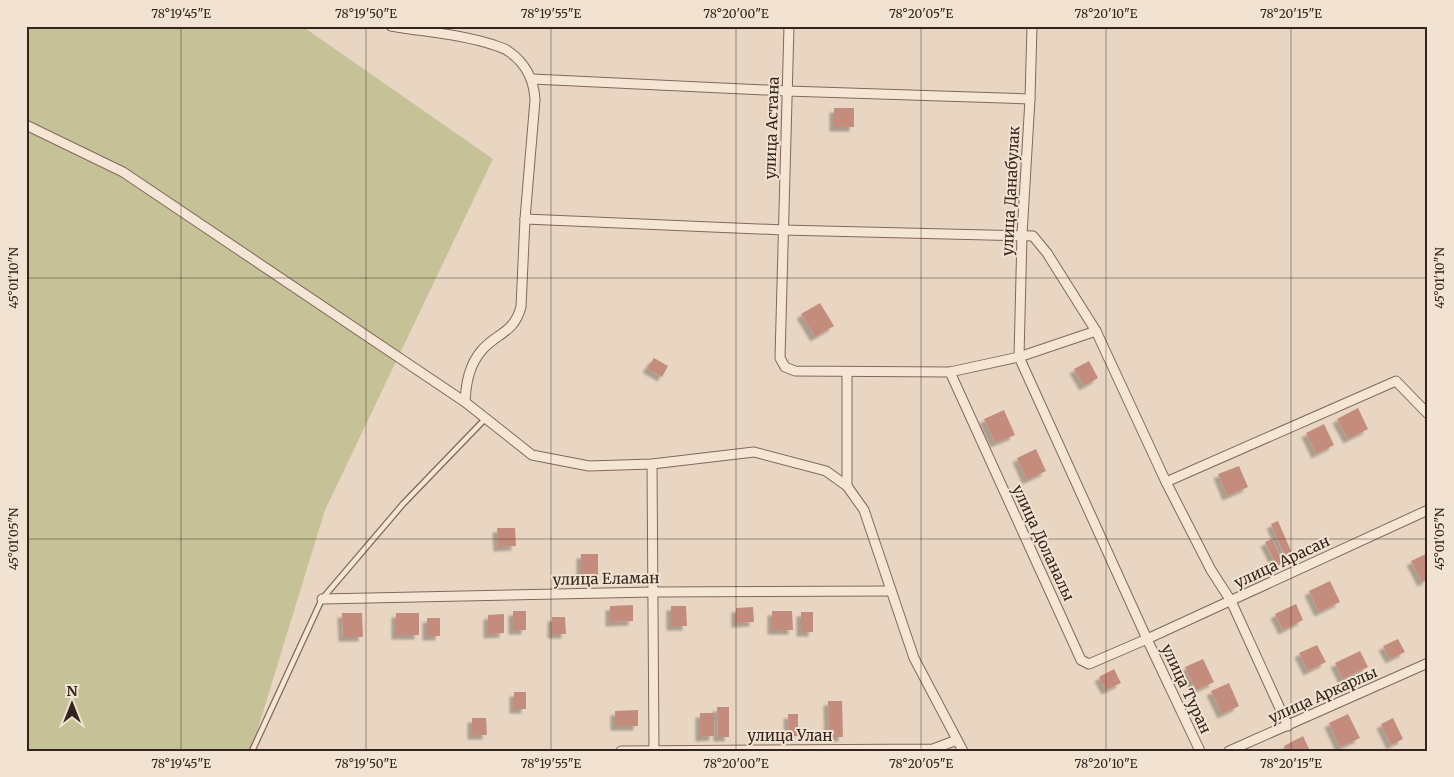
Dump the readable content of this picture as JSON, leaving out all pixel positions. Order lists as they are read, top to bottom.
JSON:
{
  "streets": {
    "street": [
      "улица Астана",
      "улица Данабулак",
      "улица Доланалы",
      "улица Арасан",
      "улица Еламан",
      "улица Туран",
      "улица Аркарлы",
      "улица Улан"
    ]
  },
  "crossings": [
    ["улица Данабулак", "улица Туран"],
    ["улица Доланалы", "улица Арасан"],
    ["улица Доланалы", "улица Туран"],
    ["улица Арасан", "улица Туран"]
  ],
  "north": "top",
  "coordinates": [
    "78°19'45\"E",
    "78°19'50\"E",
    "78°19'55\"E",
    "78°20'00\"E",
    "78°20'05\"E",
    "78°20'10\"E",
    "78°20'15\"E",
    "45°01'10\"N",
    "45°01'05\"N"
  ]
}
